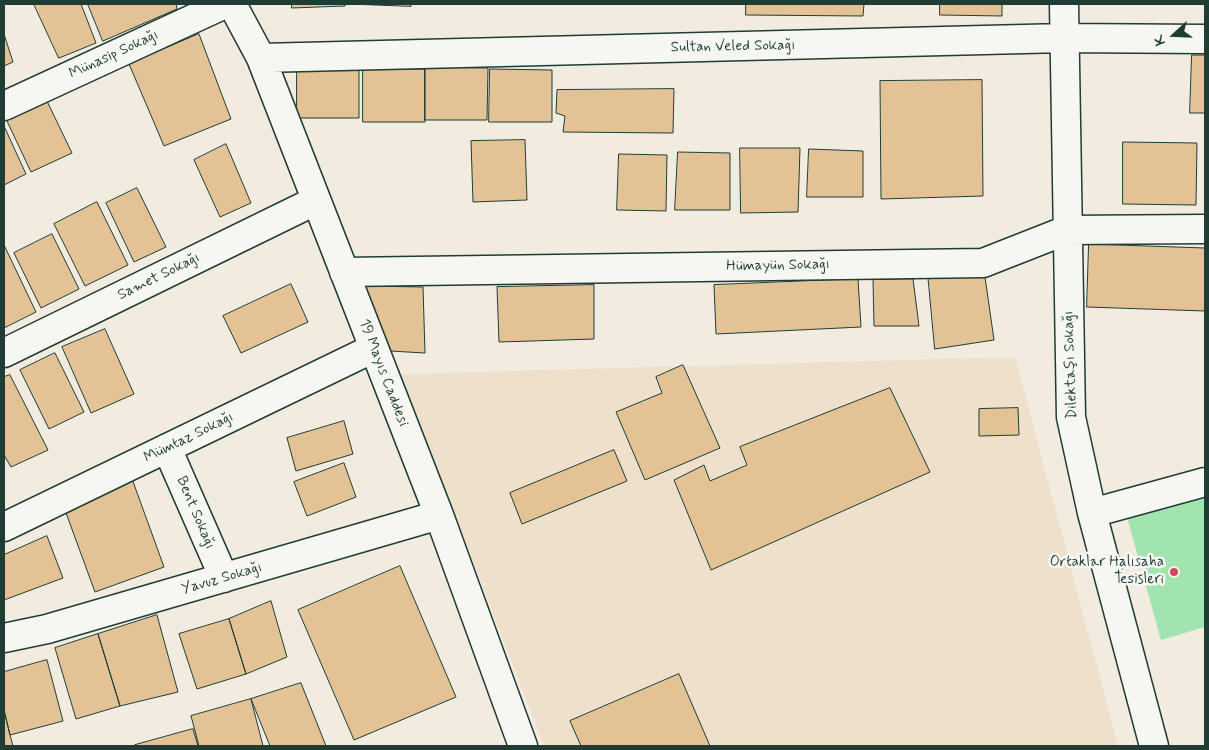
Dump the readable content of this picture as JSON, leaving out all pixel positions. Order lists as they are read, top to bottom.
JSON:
{
  "streets": {
    "street": [
      "Sultan Veled Sokağı",
      "Münasip Sokağı",
      "Hümayün Sokağı",
      "Samet Sokağı",
      "Dilektaşı Sokağı",
      "19 Mayıs Caddesi",
      "Mümtaz Sokağı",
      "Bent Sokağı",
      "Yavuz Sokağı"
    ]
  },
  "crossings": [
    ["Sultan Veled Sokağı", "Dilektaşı Sokağı"],
    ["Sultan Veled Sokağı", "19 Mayıs Caddesi"],
    ["Hümayün Sokağı", "Dilektaşı Sokağı"],
    ["Hümayün Sokağı", "19 Mayıs Caddesi"],
    ["Samet Sokağı", "19 Mayıs Caddesi"],
    ["19 Mayıs Caddesi", "Mümtaz Sokağı"],
    ["19 Mayıs Caddesi", "Yavuz Sokağı"],
    ["Mümtaz Sokağı", "Bent Sokağı"],
    ["Bent Sokağı", "Yavuz Sokağı"]
  ],
  "places": ["Ortaklar Halısaha Tesisleri"],
  "north": "left"
}
